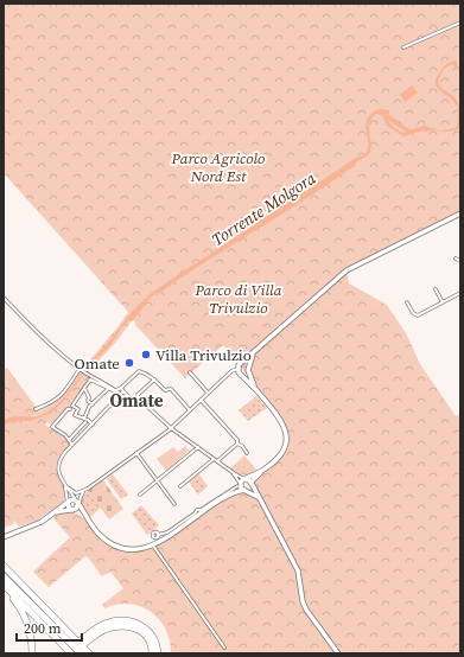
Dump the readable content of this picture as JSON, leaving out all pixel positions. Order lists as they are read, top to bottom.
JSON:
{
  "districts": ["Omate"],
  "water": ["Torrente Molgora"],
  "parks": ["Parco Agricolo Nord Est", "Parco di Villa Trivulzio"],
  "places": ["Villa Trivulzio", "Omate"],
  "scale_bar": "200 m"
}
